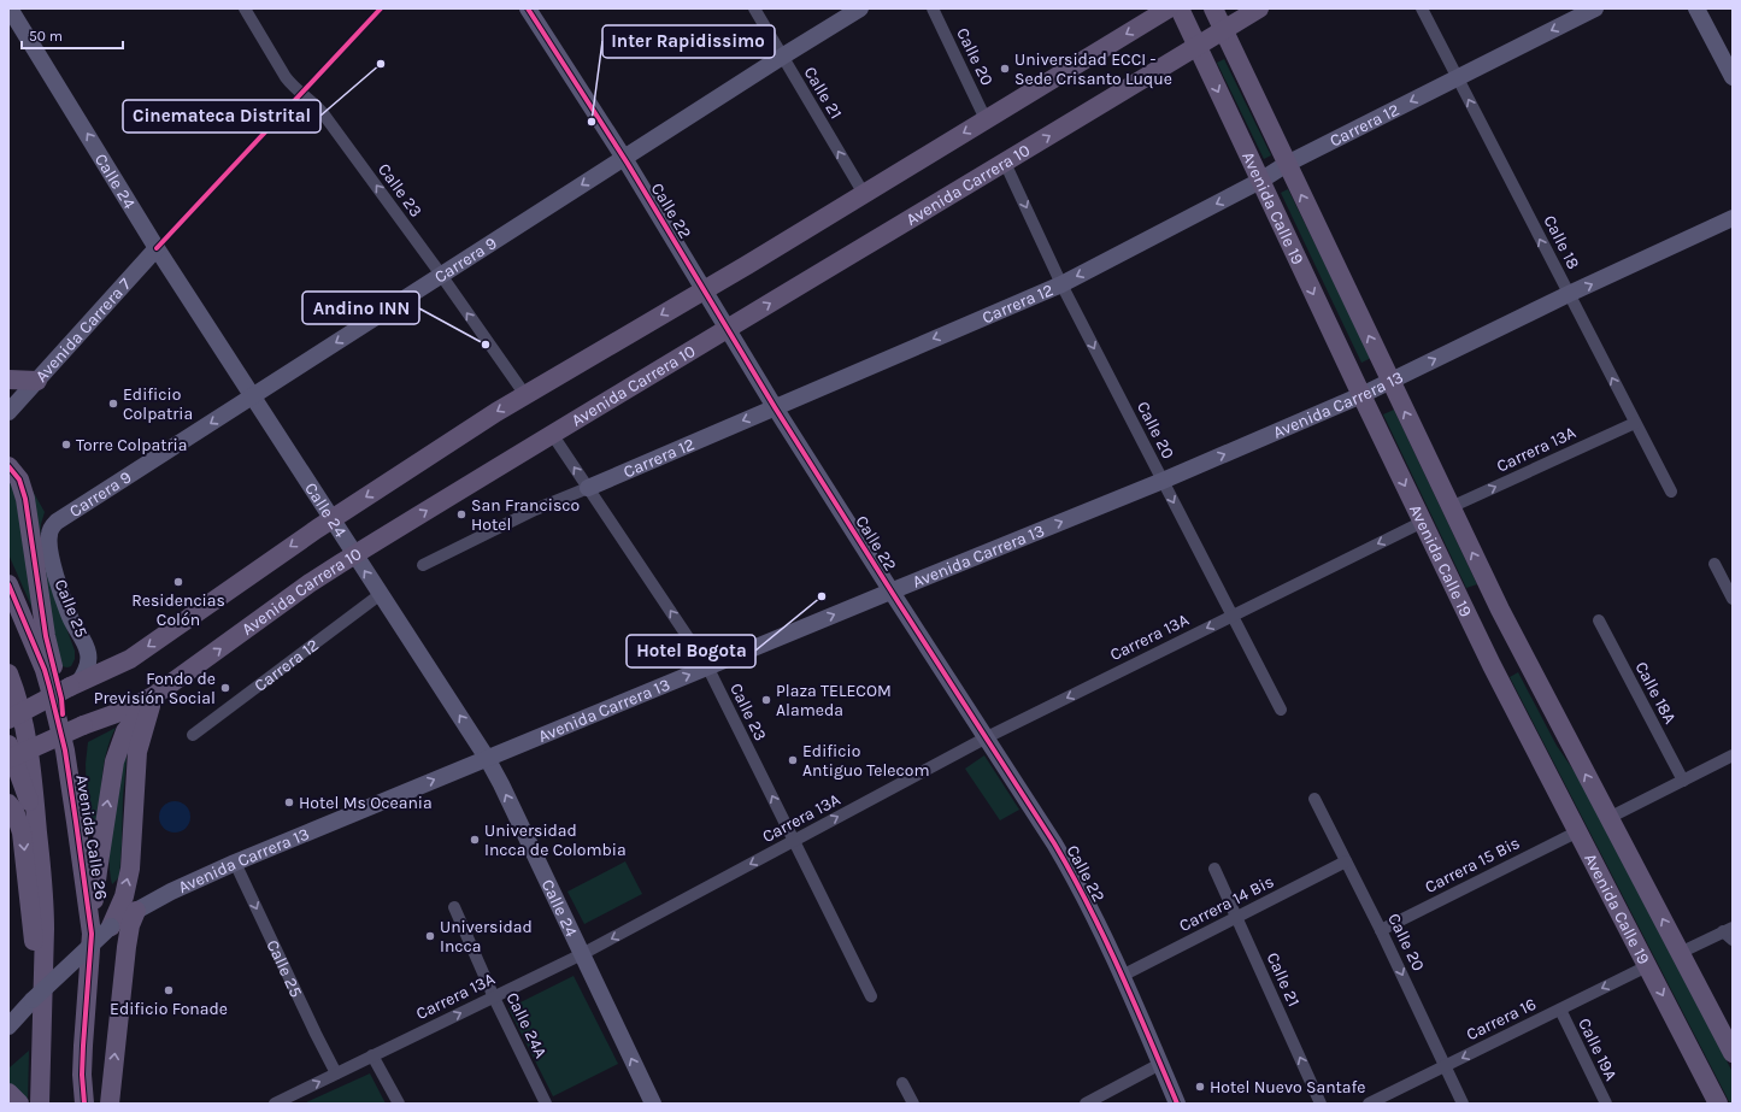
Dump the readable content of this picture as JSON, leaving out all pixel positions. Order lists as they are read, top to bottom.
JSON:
{
  "streets": {
    "main road": ["Avenida Carrera 10", "Avenida Calle 19", "Avenida Calle 26"],
    "street": [
      "Calle 20",
      "Calle 21",
      "Carrera 12",
      "Calle 24",
      "Calle 23",
      "Calle 22",
      "Calle 18",
      "Carrera 9",
      "Avenida Carrera 7",
      "Avenida Carrera 13",
      "Carrera 13A",
      "Calle 25",
      "Calle 18A",
      "Carrera 15 Bis",
      "Carrera 14 Bis",
      "Carrera 16",
      "Calle 24A",
      "Calle 19A"
    ]
  },
  "crossings": [
    ["Calle 20", "Carrera 12"],
    ["Calle 20", "Avenida Carrera 10"],
    ["Calle 20", "Avenida Carrera 13"],
    ["Calle 20", "Carrera 13A"],
    ["Calle 20", "Carrera 15 Bis"],
    ["Calle 20", "Carrera 14 Bis"],
    ["Calle 20", "Carrera 16"],
    ["Calle 21", "Carrera 9"],
    ["Calle 21", "Carrera 14 Bis"],
    ["Carrera 12", "Calle 24"],
    ["Carrera 12", "Calle 23"],
    ["Carrera 12", "Avenida Calle 19"],
    ["Carrera 12", "Calle 22"],
    ["Carrera 12", "Calle 18"],
    ["Calle 24", "Avenida Carrera 10"],
    ["Calle 24", "Carrera 9"],
    ["Calle 24", "Avenida Carrera 7"],
    ["Calle 24", "Avenida Carrera 13"],
    ["Calle 24", "Carrera 13A"],
    ["Avenida Carrera 10", "Calle 23"],
    ["Avenida Carrera 10", "Avenida Calle 19"],
    ["Avenida Carrera 10", "Calle 22"],
    ["Calle 23", "Carrera 9"],
    ["Calle 23", "Avenida Carrera 13"],
    ["Calle 23", "Carrera 13A"],
    ["Avenida Calle 19", "Avenida Carrera 13"],
    ["Avenida Calle 19", "Carrera 13A"],
    ["Avenida Calle 19", "Carrera 15 Bis"],
    ["Avenida Calle 19", "Carrera 16"],
    ["Calle 22", "Carrera 9"],
    ["Calle 22", "Avenida Carrera 13"],
    ["Calle 22", "Carrera 13A"],
    ["Calle 22", "Carrera 14 Bis"],
    ["Calle 18", "Avenida Carrera 13"],
    ["Calle 18", "Carrera 13A"],
    ["Carrera 9", "Calle 25"],
    ["Avenida Carrera 13", "Calle 25"],
    ["Carrera 13A", "Calle 25"],
    ["Carrera 13A", "Calle 24A"],
    ["Carrera 16", "Calle 19A"]
  ],
  "one_way": [
    "Calle 20",
    "Calle 21",
    "Carrera 12",
    "Calle 24",
    "Calle 23",
    "Calle 18",
    "Carrera 9",
    "Avenida Carrera 13",
    "Calle 25",
    "Carrera 16"
  ],
  "places": [
    "Cinemateca Distrital",
    "Universidad ECCI - Sede Crisanto Luque",
    "Inter Rapidissimo",
    "Andino INN",
    "Edificio Colpatria",
    "Torre Colpatria",
    "San Francisco Hotel",
    "Residencias Colón",
    "Hotel Bogota",
    "Fondo de Previsión Social",
    "Plaza TELECOM Alameda",
    "Edificio Antiguo Telecom",
    "Hotel Ms Oceania",
    "Universidad Incca de Colombia",
    "Universidad Incca",
    "Edificio Fonade",
    "Hotel Nuevo Santafe"
  ],
  "scale_bar": "50 m"
}
